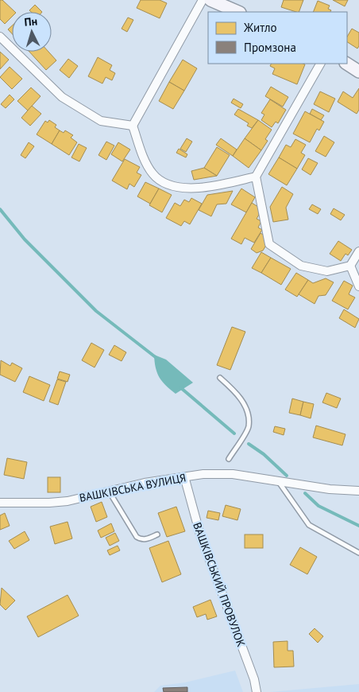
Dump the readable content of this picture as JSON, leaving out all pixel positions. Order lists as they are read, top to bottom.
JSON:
{
  "streets": {
    "street": ["ВАШКІВСЬКА ВУЛИЦЯ", "ВАШКІВСЬКИЙ ПРОВУЛОК"]
  },
  "crossings": [
    ["ВАШКІВСЬКА ВУЛИЦЯ", "ВАШКІВСЬКИЙ ПРОВУЛОК"]
  ],
  "legend": ["Житло", "Промзона"],
  "north": "top"
}
